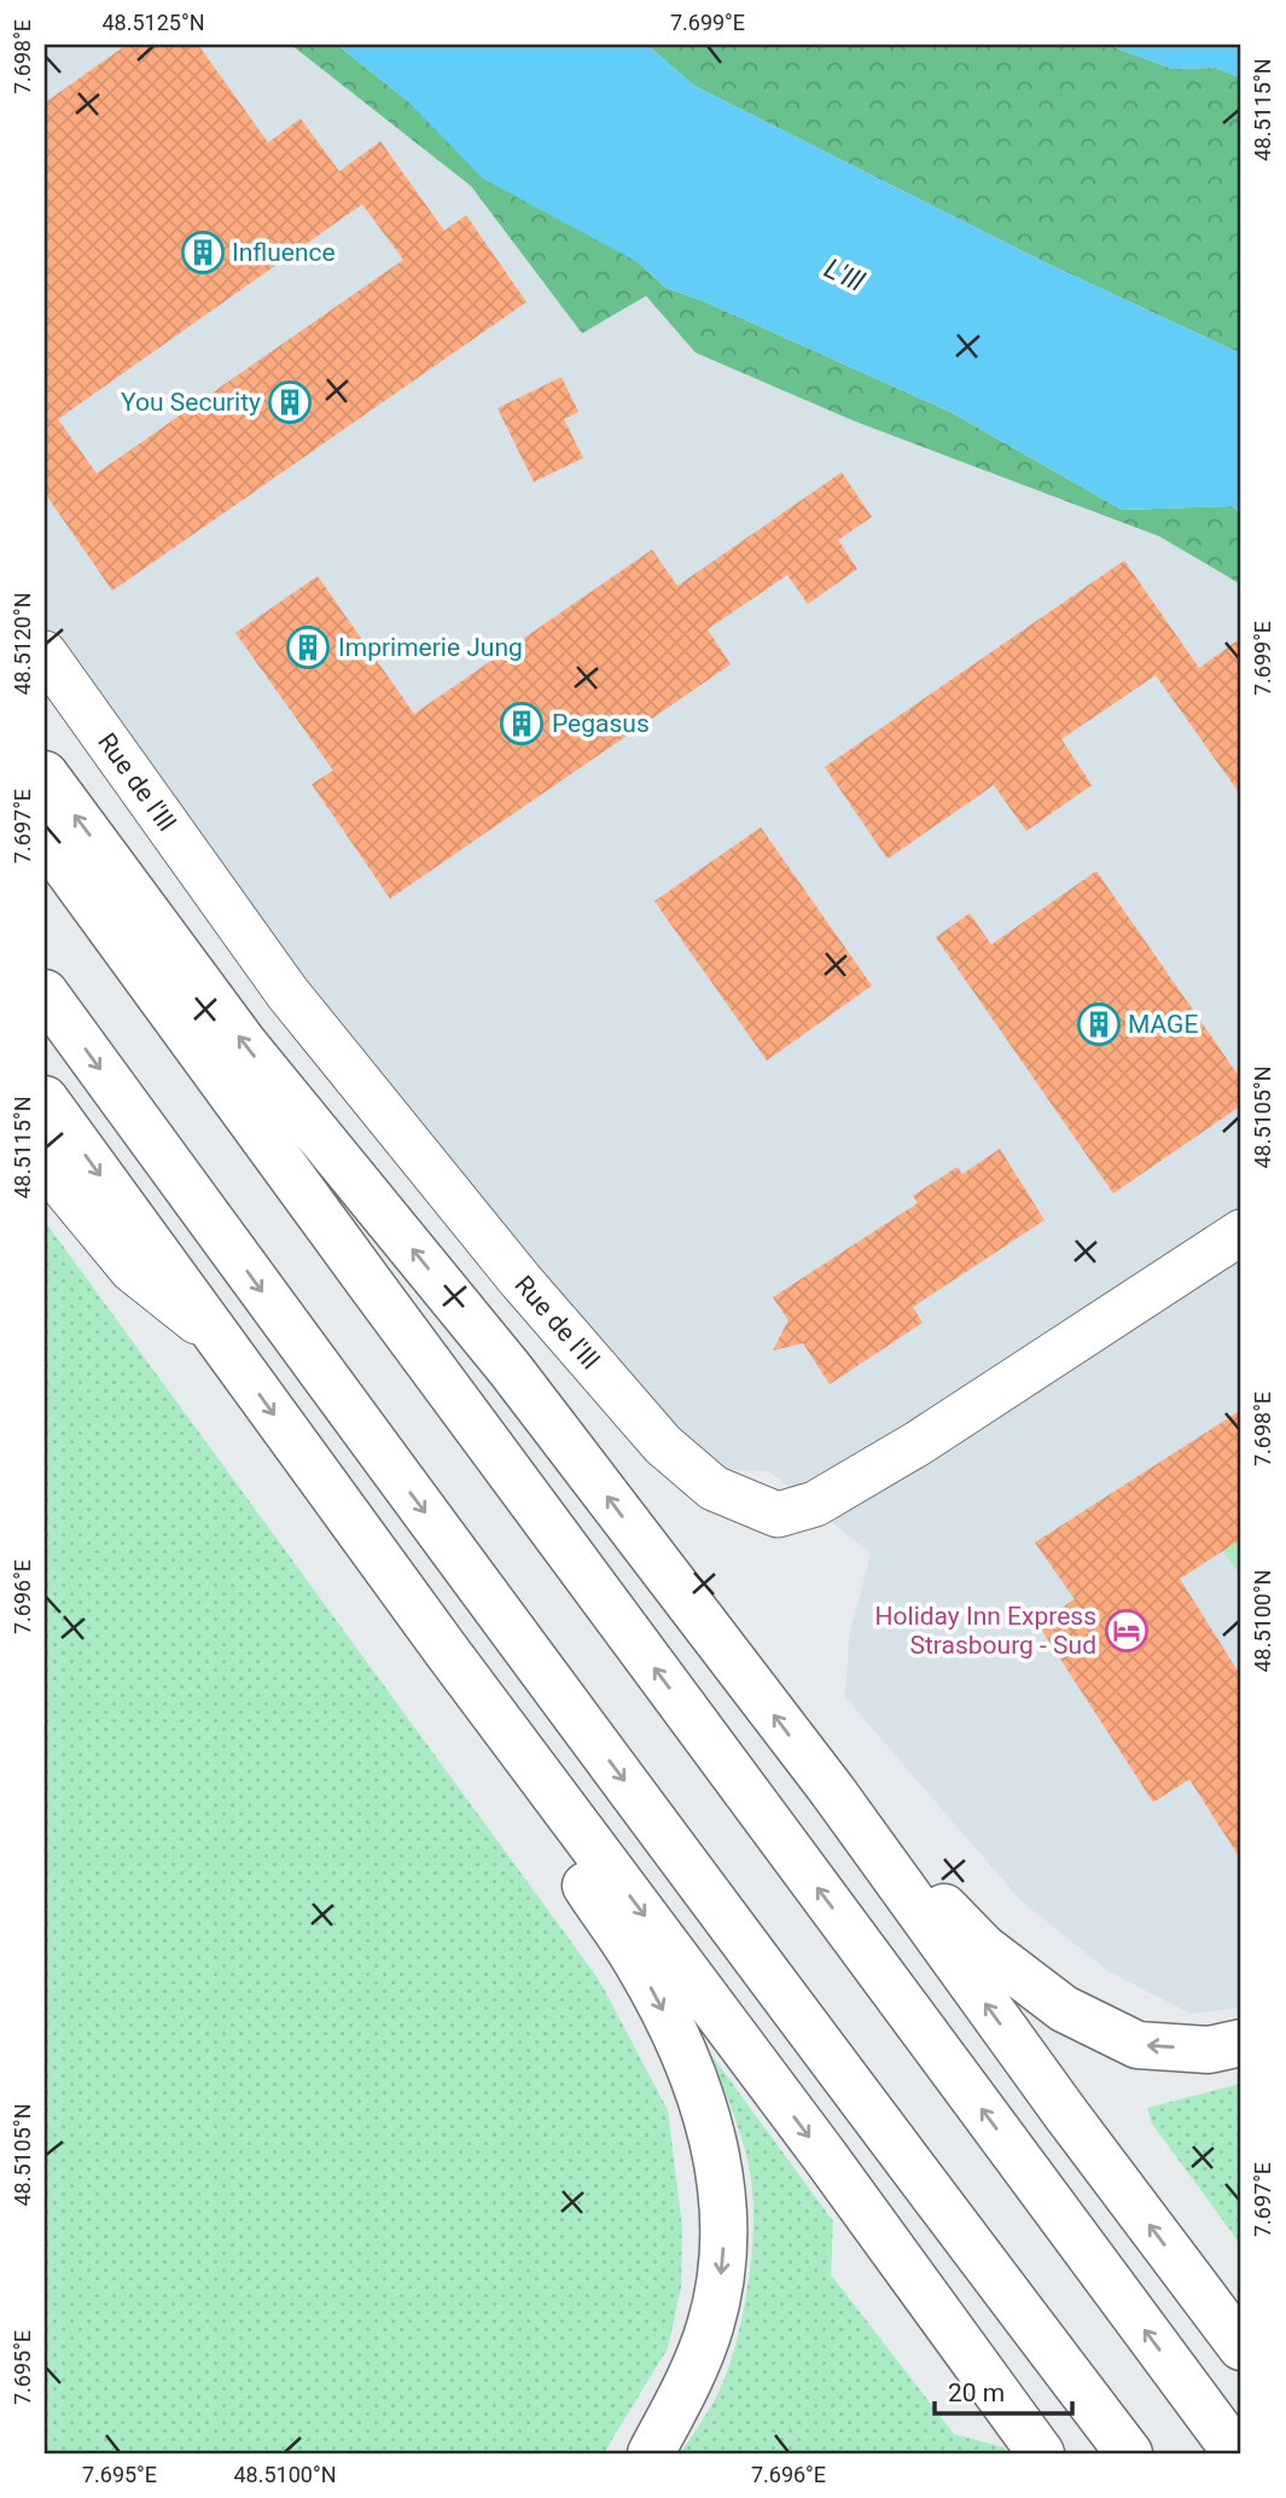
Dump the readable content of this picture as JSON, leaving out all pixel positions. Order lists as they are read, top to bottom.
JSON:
{
  "streets": {
    "street": ["Rue de l'Ill"]
  },
  "water": ["L'Ill"],
  "places": {
    "building": [
      "Influence",
      "You Security",
      "Imprimerie Jung",
      "Pegasus",
      "MAGE"
    ],
    "hotel": ["Holiday Inn Express Strasbourg - Sud"]
  },
  "scale_bar": "20 m",
  "coordinates": [
    "48.5125°N",
    "7.699°E",
    "7.698°E",
    "48.5115°N",
    "48.5120°N",
    "7.697°E",
    "48.5105°N",
    "7.696°E",
    "48.5100°N",
    "7.695°E"
  ]
}
